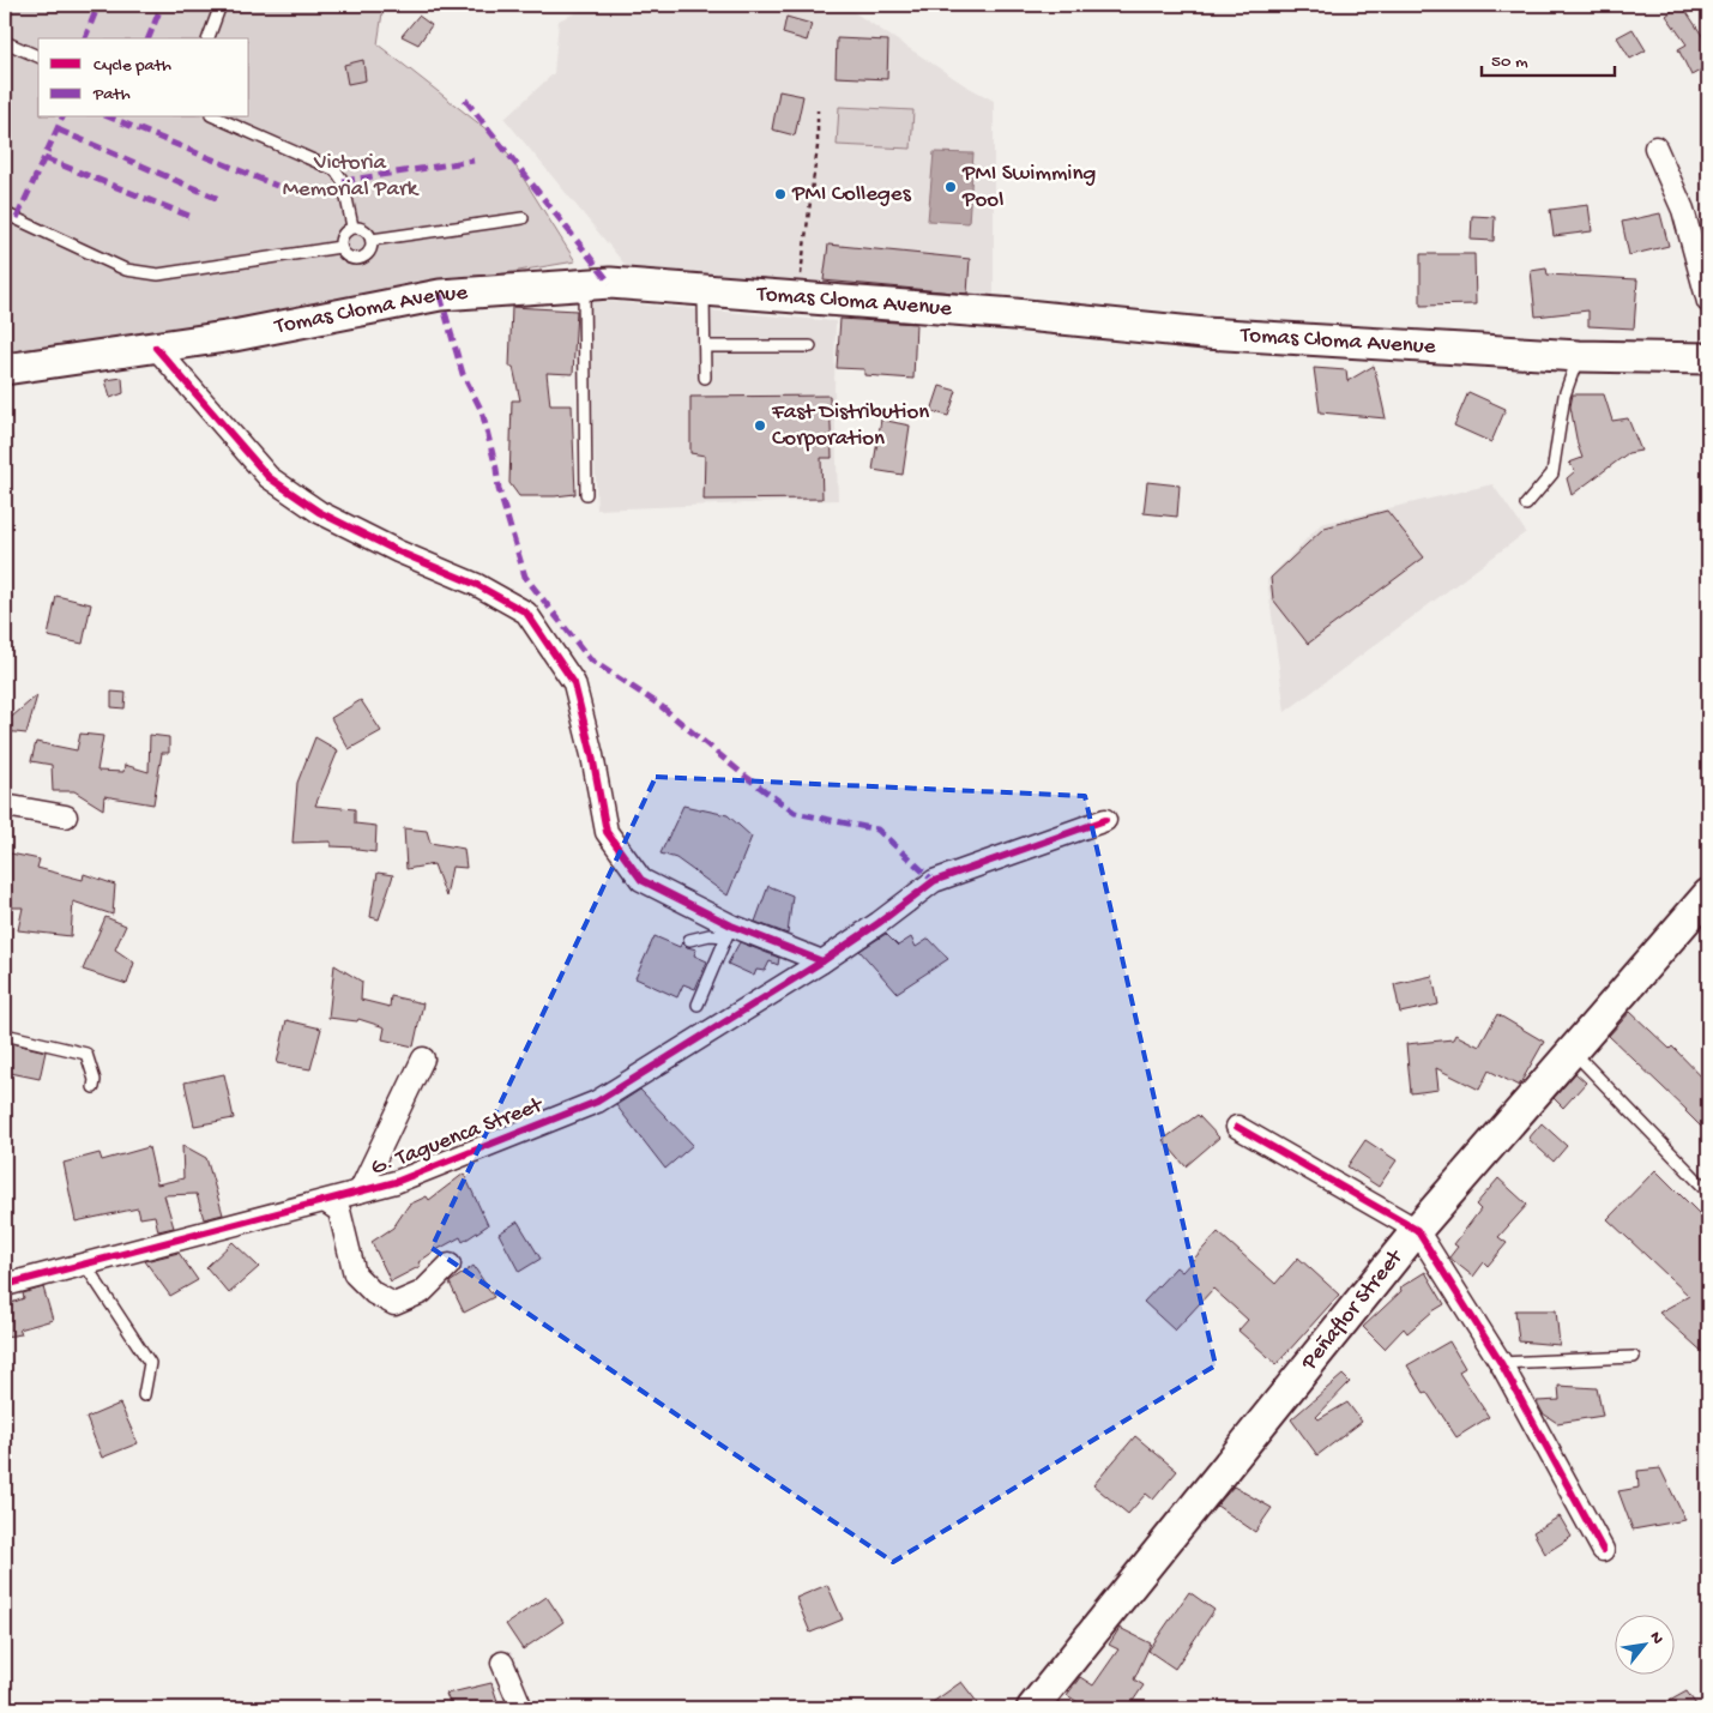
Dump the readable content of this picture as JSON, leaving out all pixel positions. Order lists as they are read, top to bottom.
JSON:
{
  "streets": {
    "main road": ["Tomas Cloma Avenue", "Peñaflor Street"],
    "street": ["G. Taguenca Street"]
  },
  "parks": ["Victoria Memorial Park"],
  "places": ["PMI Swimming Pool", "PMI Colleges", "Fast Distribution Corporation"],
  "legend": ["Cycle path", "Path"],
  "scale_bar": "50 m",
  "north": "top right"
}
